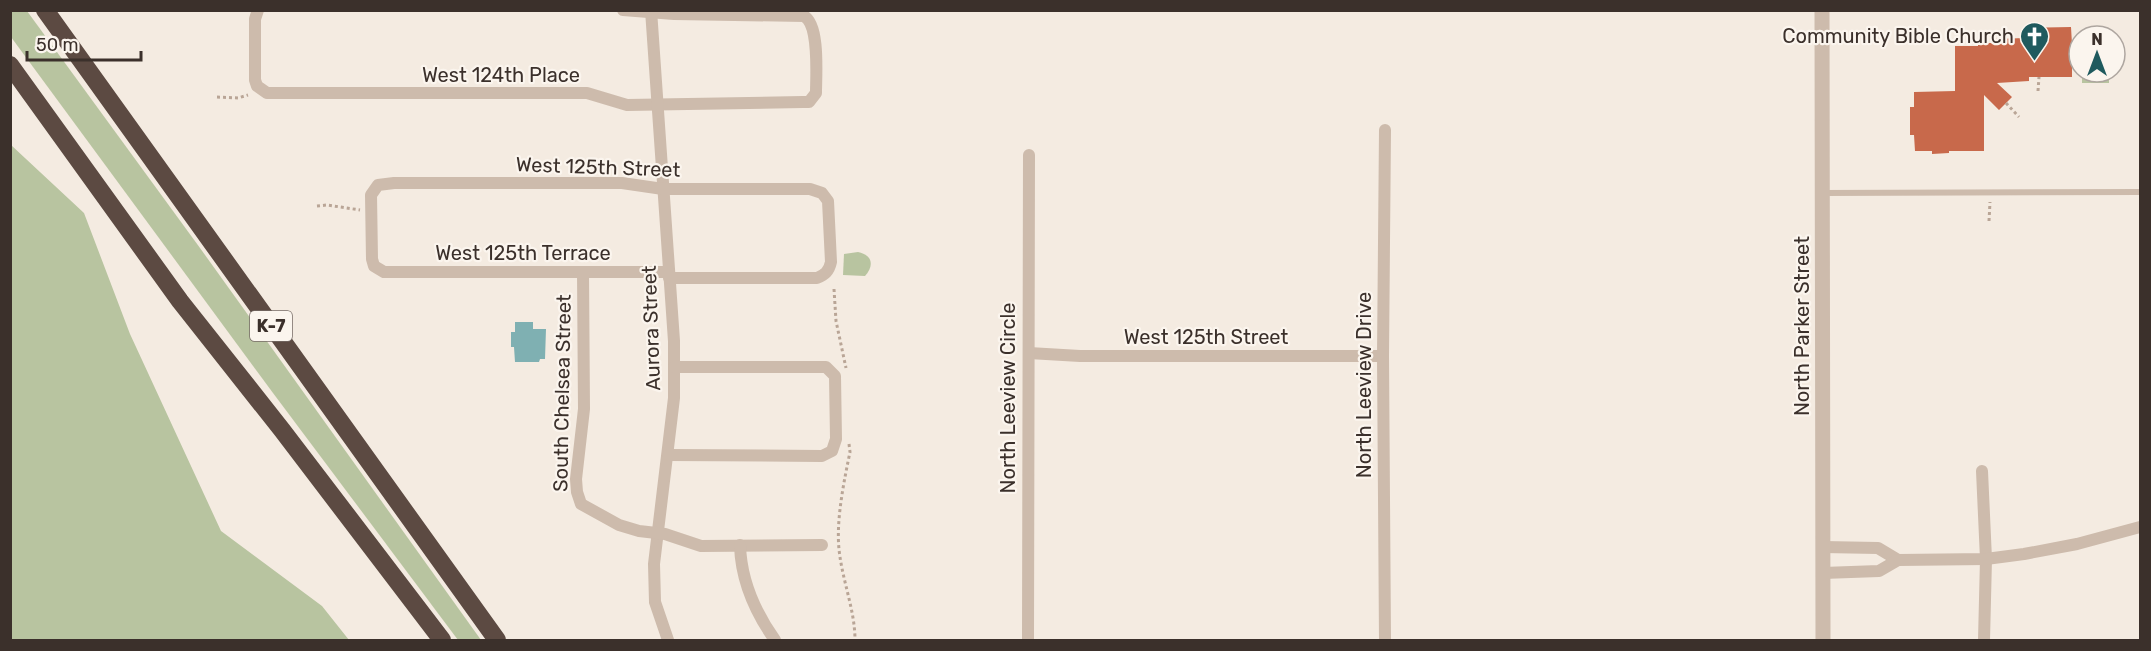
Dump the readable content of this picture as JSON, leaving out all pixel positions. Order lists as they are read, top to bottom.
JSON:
{
  "streets": {
    "highway": ["K-7"],
    "street": [
      "West 124th Place",
      "West 125th Street",
      "West 125th Terrace",
      "North Parker Street",
      "Aurora Street",
      "North Leeview Drive",
      "South Chelsea Street",
      "North Leeview Circle"
    ]
  },
  "crossings": [
    ["West 124th Place", "Aurora Street"],
    ["West 125th Street", "West 125th Terrace"],
    ["West 125th Street", "Aurora Street"],
    ["West 125th Street", "North Leeview Drive"],
    ["West 125th Street", "North Leeview Circle"],
    ["West 125th Terrace", "Aurora Street"],
    ["West 125th Terrace", "South Chelsea Street"],
    ["Aurora Street", "South Chelsea Street"]
  ],
  "places": {
    "church": ["Community Bible Church"]
  },
  "scale_bar": "50 m",
  "north": "top"
}
